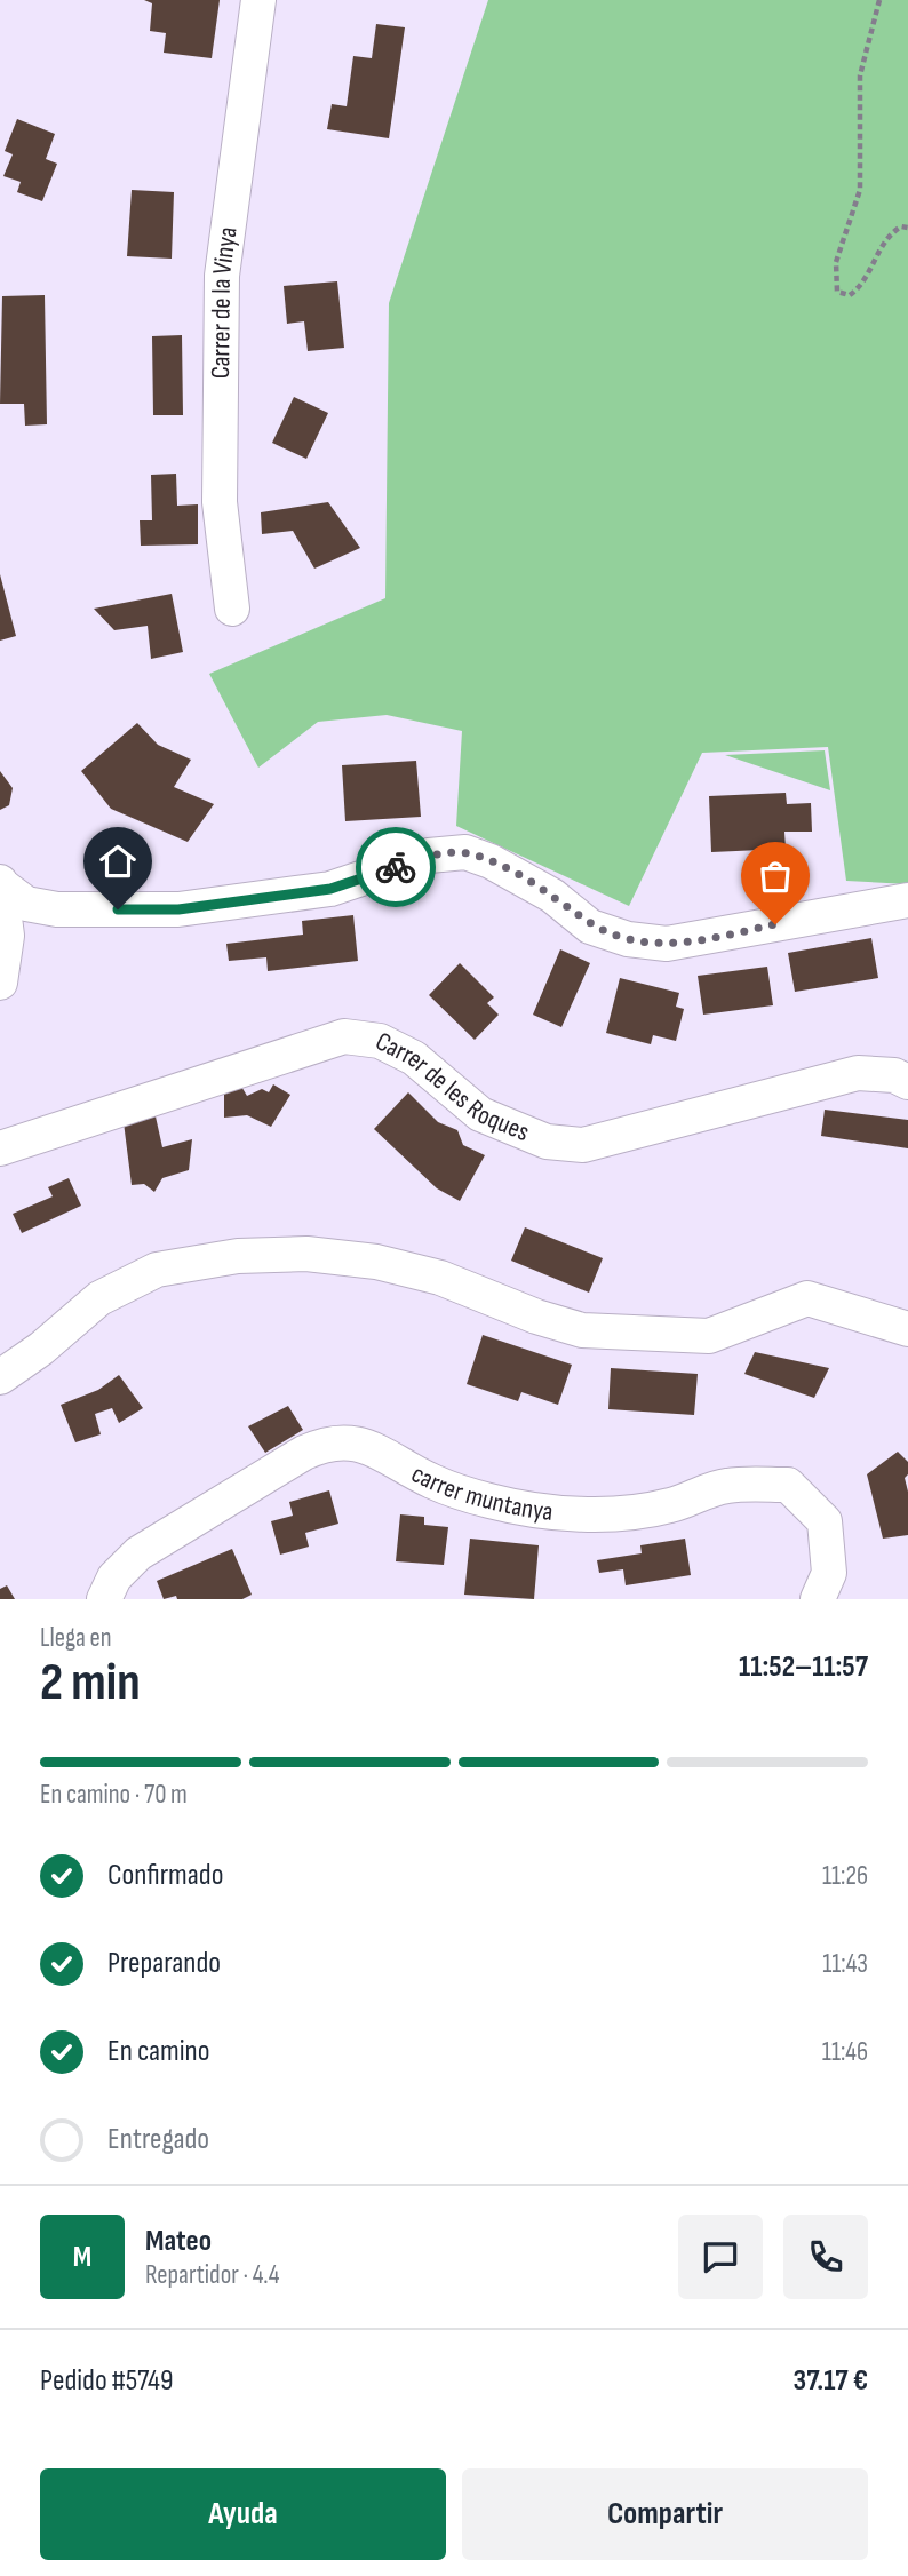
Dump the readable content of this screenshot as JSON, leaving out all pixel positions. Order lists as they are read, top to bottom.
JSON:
{
  "streets": {
    "street": ["Carrer de la Vinya", "Carrer de les Roques", "carrer muntanya"]
  },
  "page": {
    "heading": ["2 min", "Llega en", "11:52–11:57"],
    "panel": [
      "Mateo",
      "Repartidor · 4.4",
      "Pedido #5749",
      "37.17 €"
    ],
    "bar": "En camino · 70 m",
    "list": [
      ["Confirmado", "11:26"],
      ["Preparando", "11:43"],
      ["En camino", "11:46"],
      "Entregado"
    ],
    "round": "M",
    "buttons": ["Ayuda", "Compartir"]
  }
}
